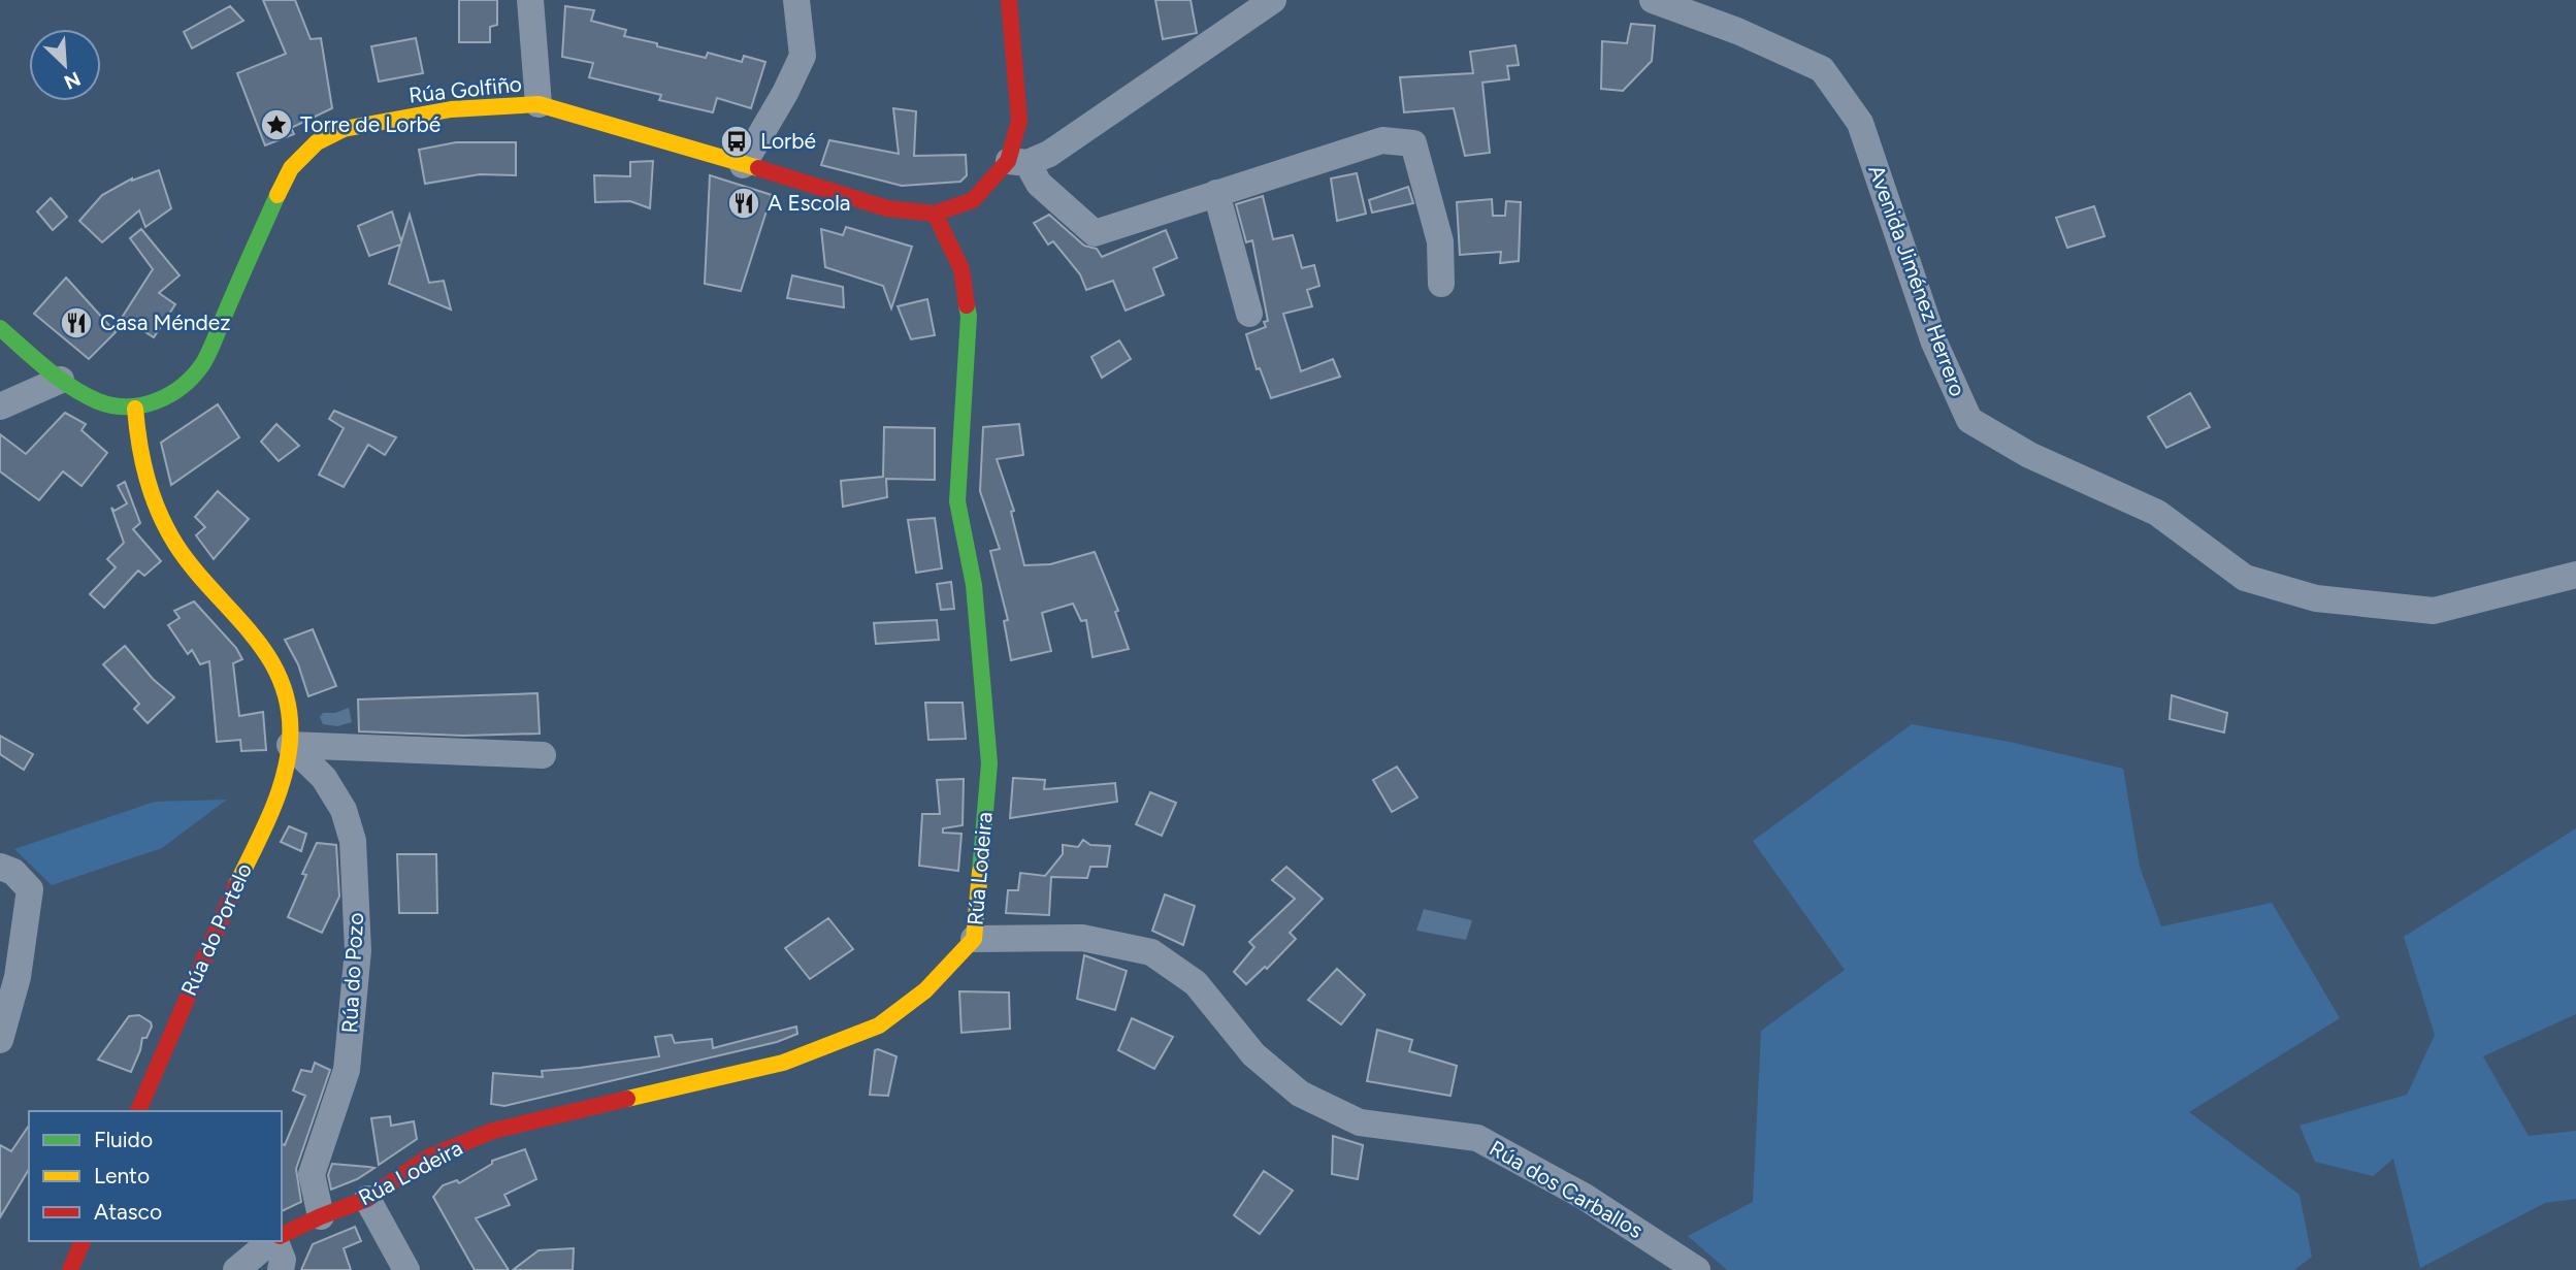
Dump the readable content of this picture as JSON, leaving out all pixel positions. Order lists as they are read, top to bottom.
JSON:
{
  "streets": {
    "street": [
      "Rúa Golfiño",
      "Avenida Jiménez Herrero",
      "Rúa Lodeira",
      "Rúa do Portelo",
      "Rúa do Pozo",
      "Rúa dos Carballos"
    ]
  },
  "crossings": [
    ["Rúa Golfiño", "Rúa Lodeira"],
    ["Rúa Golfiño", "Rúa do Portelo"],
    ["Rúa Lodeira", "Rúa do Pozo"],
    ["Rúa Lodeira", "Rúa dos Carballos"],
    ["Rúa do Portelo", "Rúa do Pozo"]
  ],
  "places": {
    "place": ["Torre de Lorbé"],
    "bus stop": ["Lorbé"],
    "restaurant": ["A Escola", "Casa Méndez"]
  },
  "legend": ["Fluido", "Lento", "Atasco"],
  "north": "bottom right"
}
